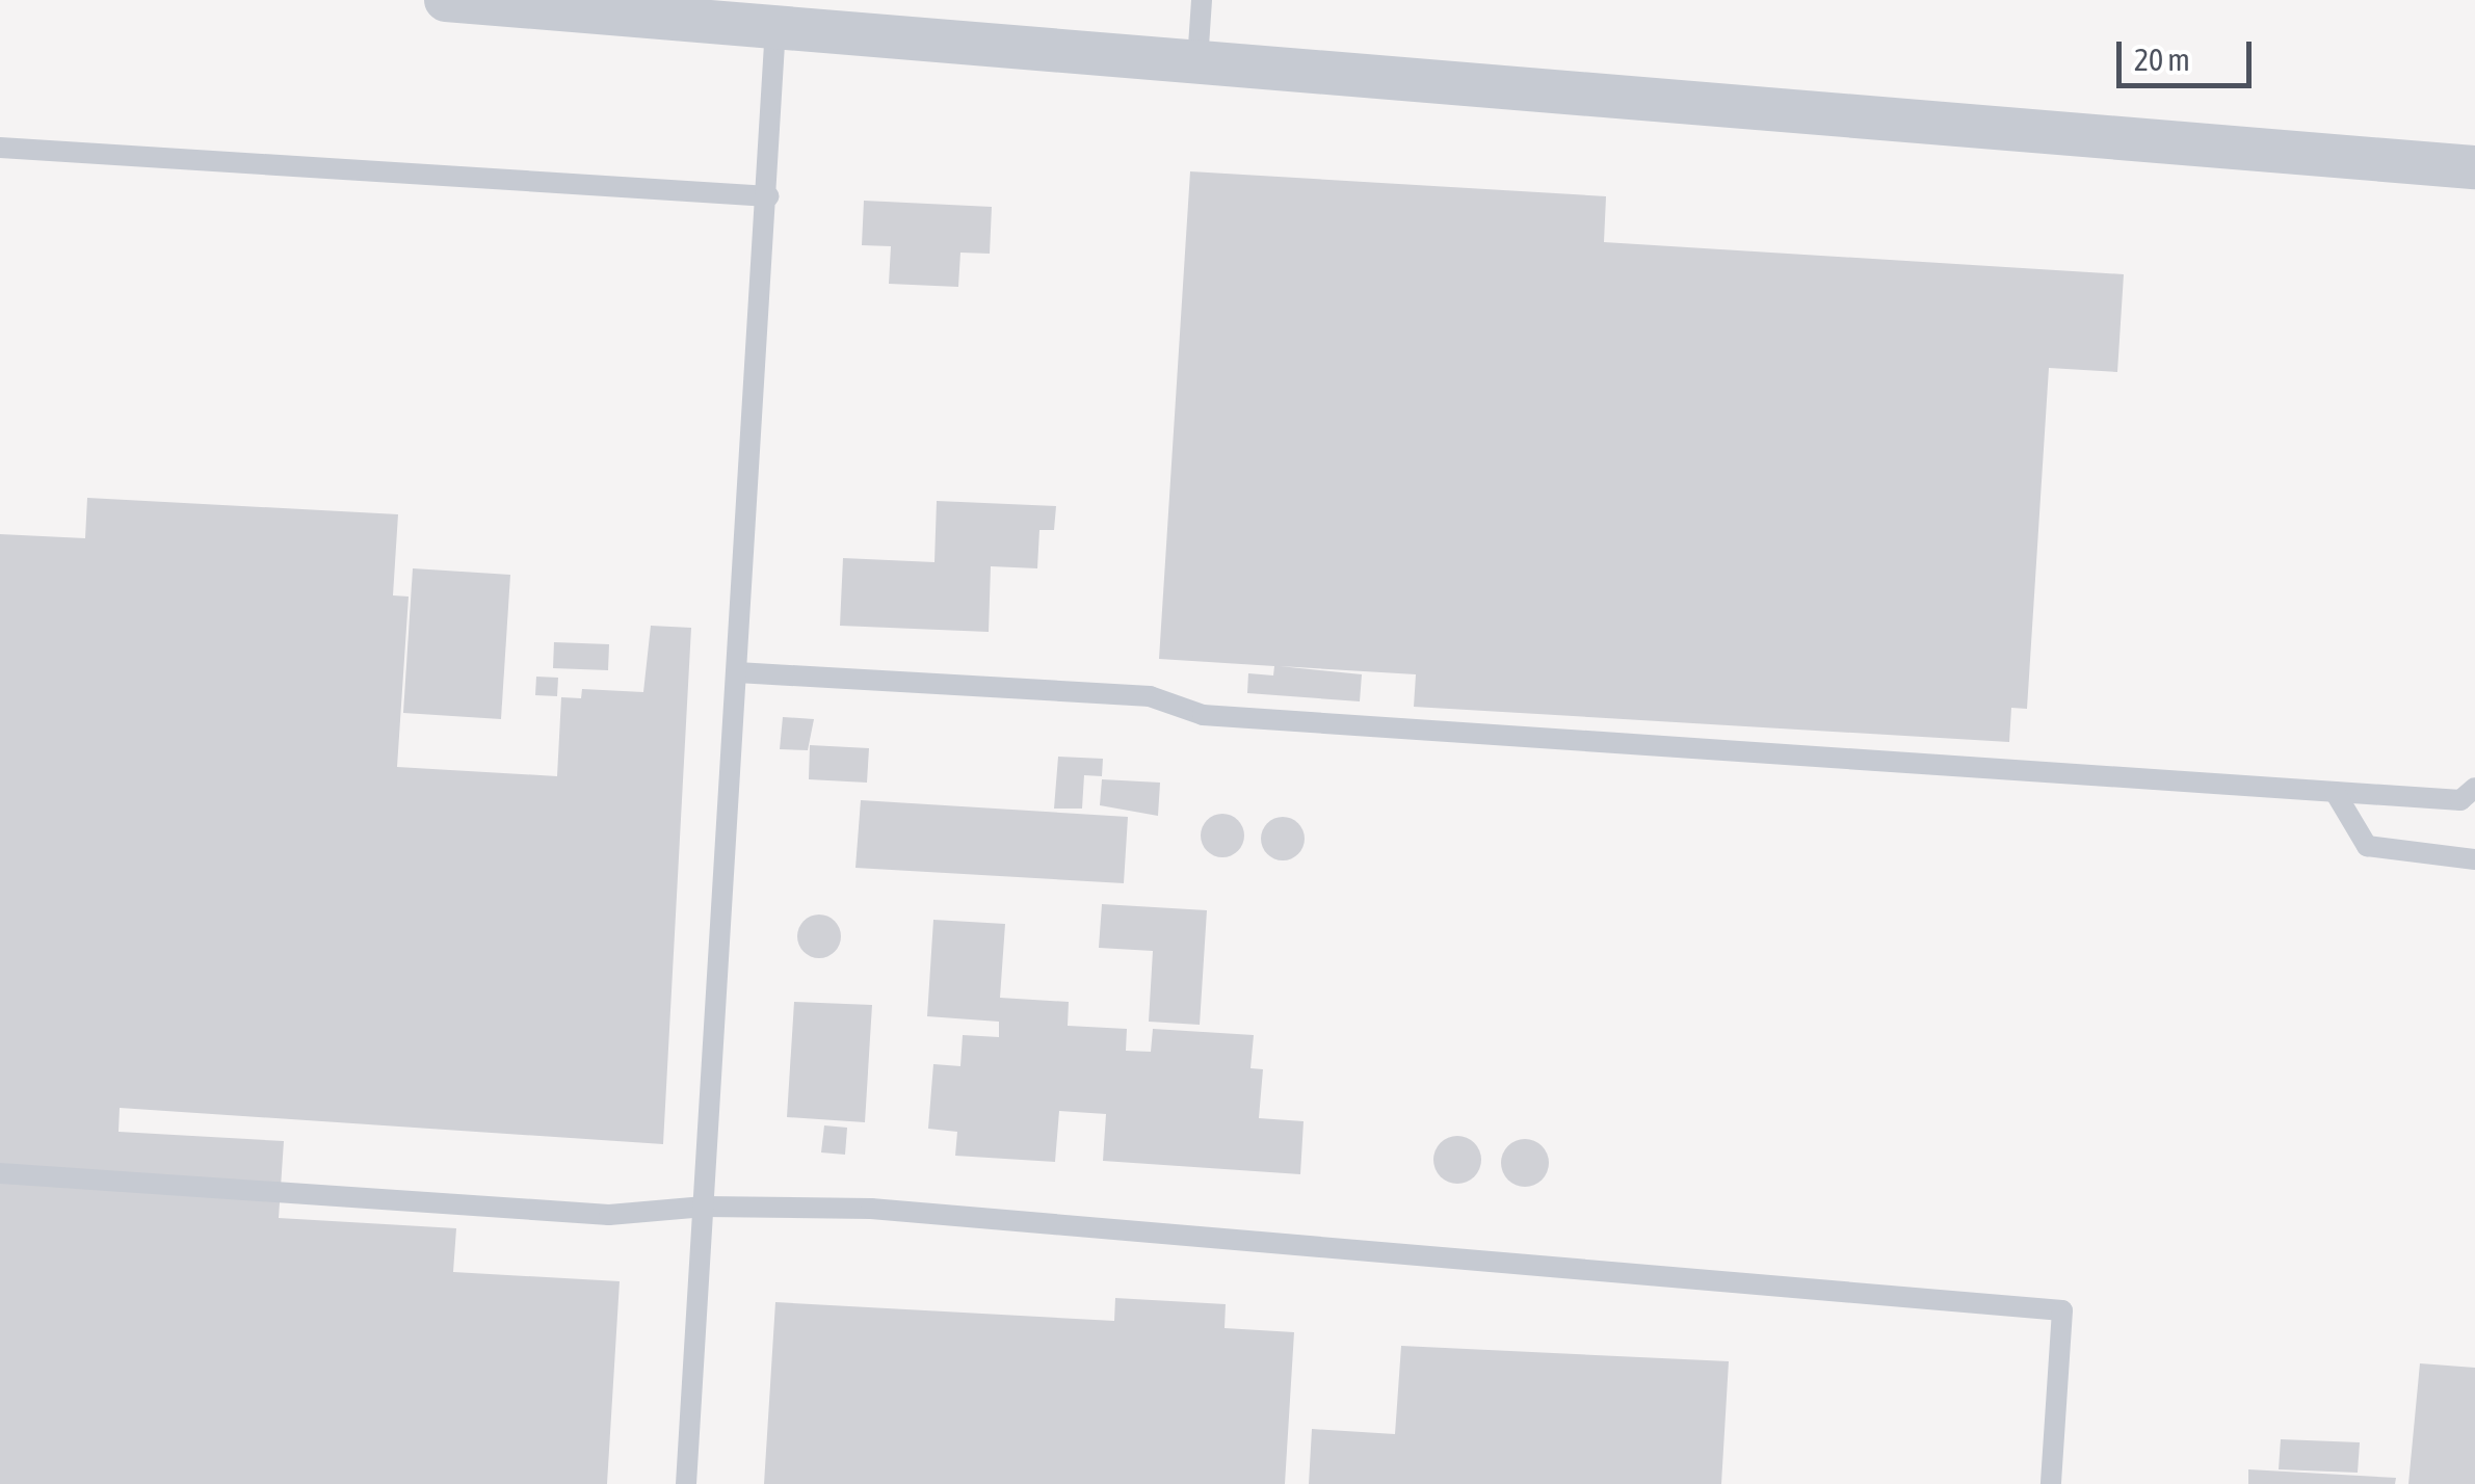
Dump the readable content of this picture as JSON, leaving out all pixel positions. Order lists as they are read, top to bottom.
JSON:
{
  "scale_bar": "20 m"
}
